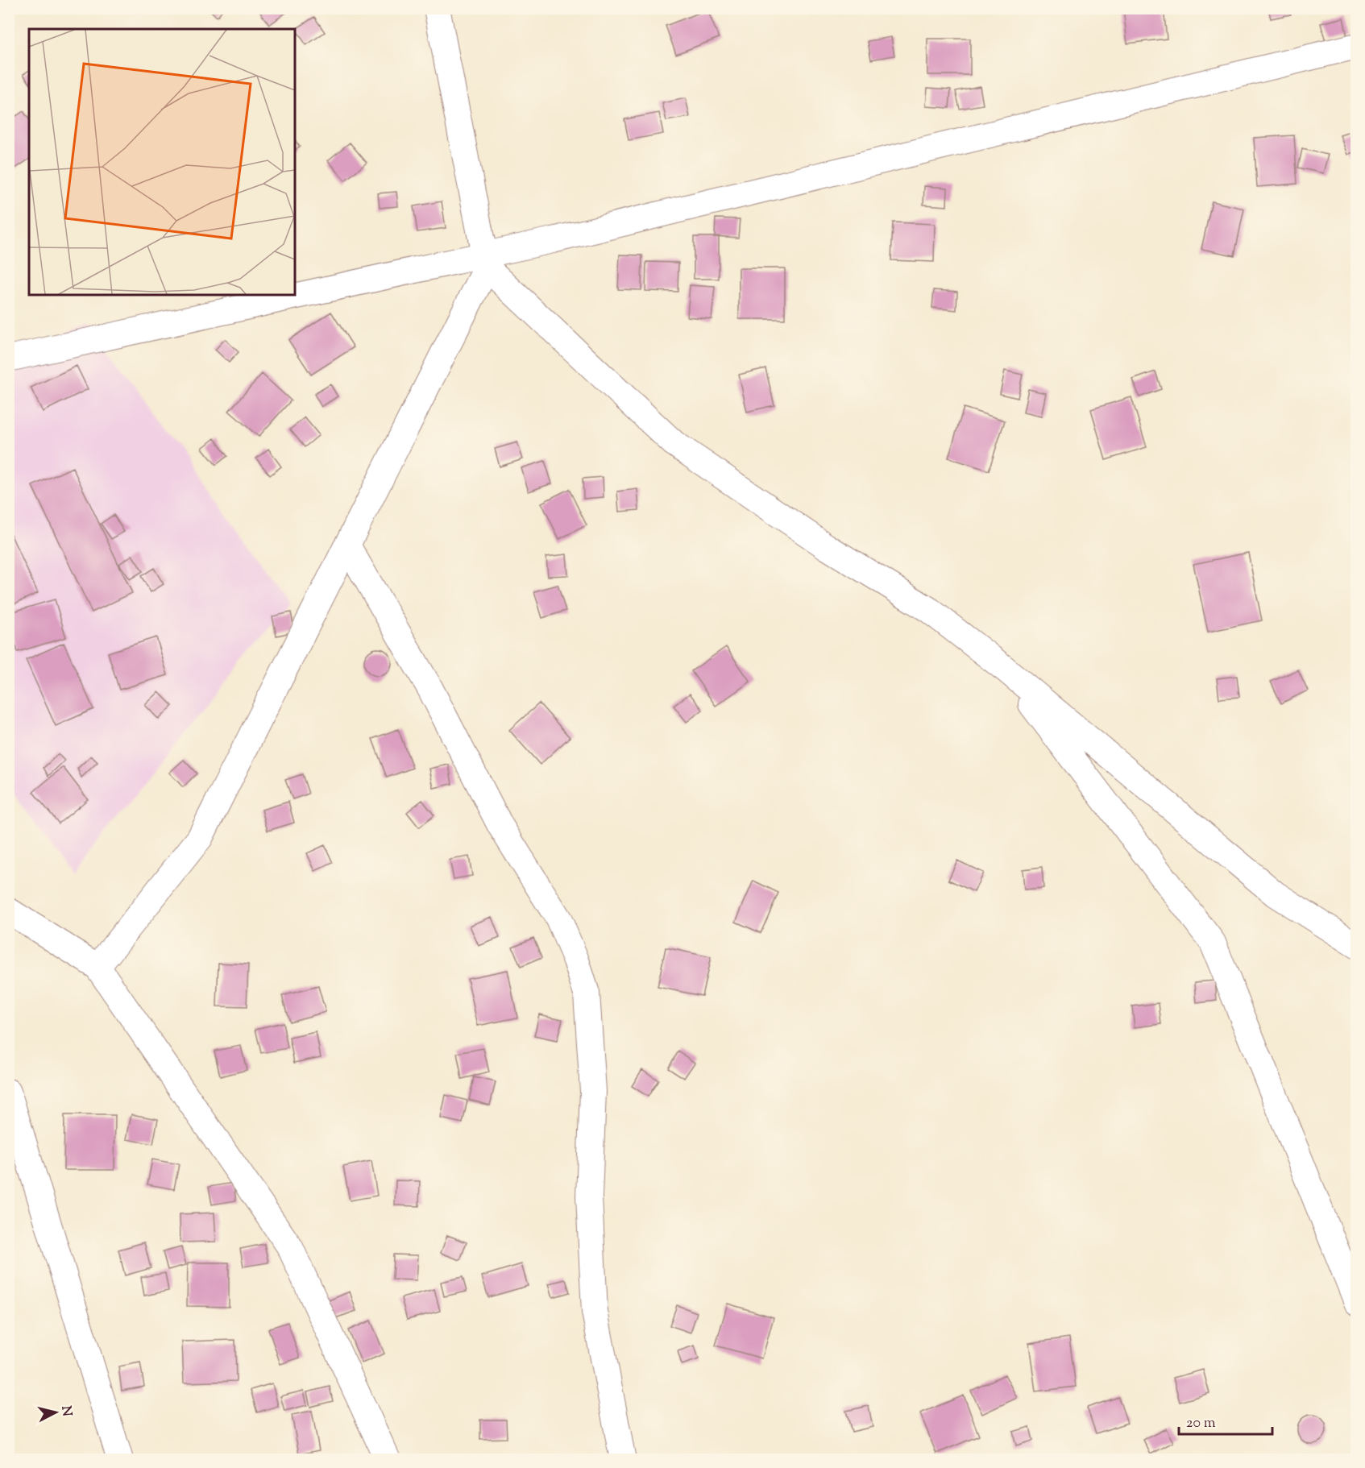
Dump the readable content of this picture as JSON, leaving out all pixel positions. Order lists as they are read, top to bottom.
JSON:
{
  "scale_bar": "20 m",
  "north": "right"
}
